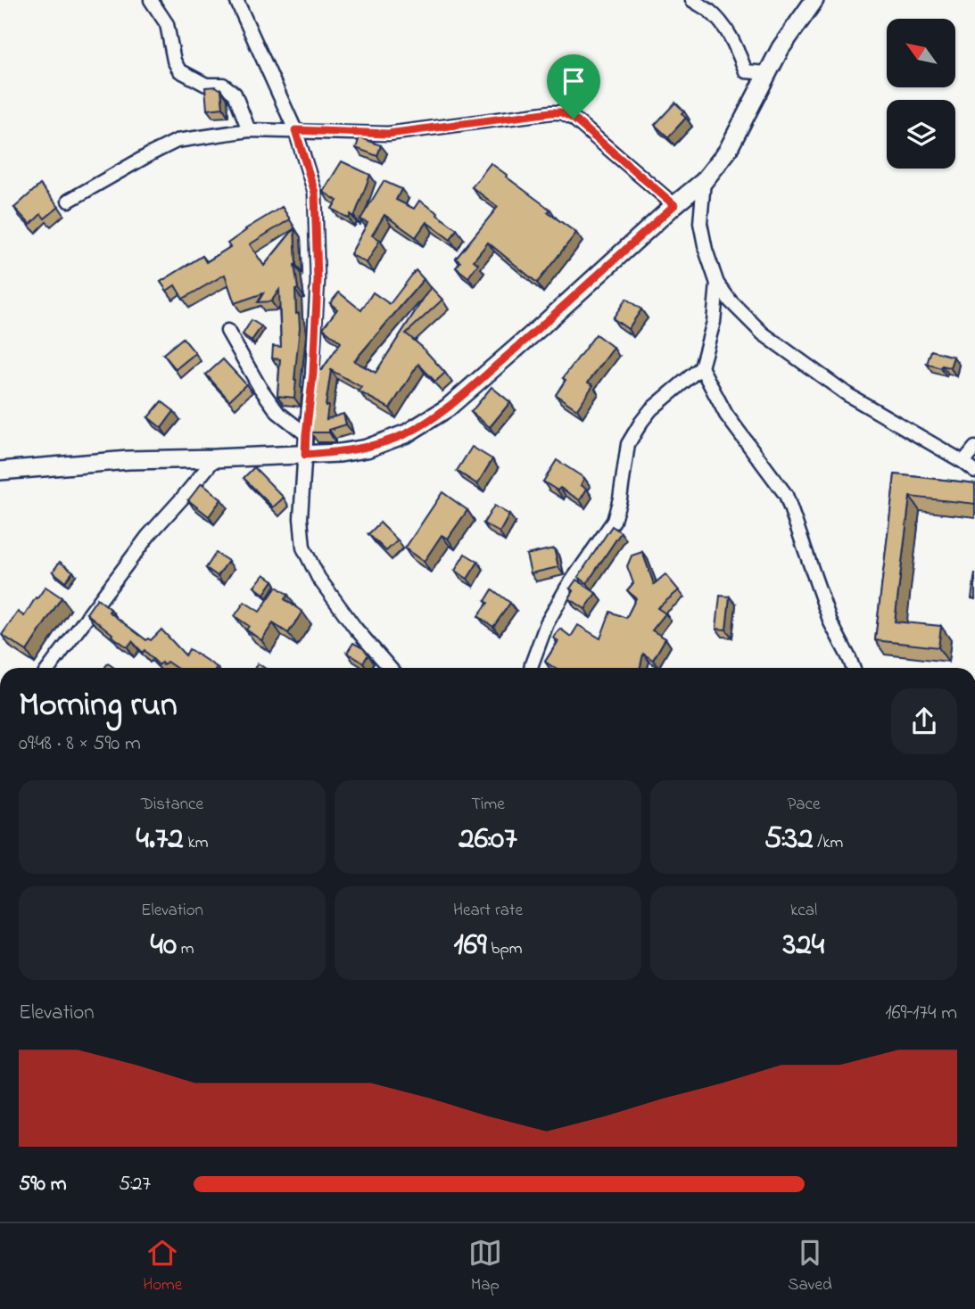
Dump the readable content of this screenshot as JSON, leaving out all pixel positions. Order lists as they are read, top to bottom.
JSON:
{
  "north": "top left",
  "page": {
    "heading": ["Morning run", "09:48 · 8 × 590 m"],
    "stats": [
      ["Distance", "4.72 km"],
      ["Time", "26:07"],
      ["Pace", "5:32 /km"],
      ["Elevation", "40 m"],
      ["Heart rate", "169 bpm"],
      ["kcal", "324"]
    ],
    "chart": ["Elevation", "169–174 m"],
    "list": [
      {
        "name": "590 m",
        "note": "5:27"
      }
    ],
    "tabs": ["Home", "Map", "Saved"]
  }
}
